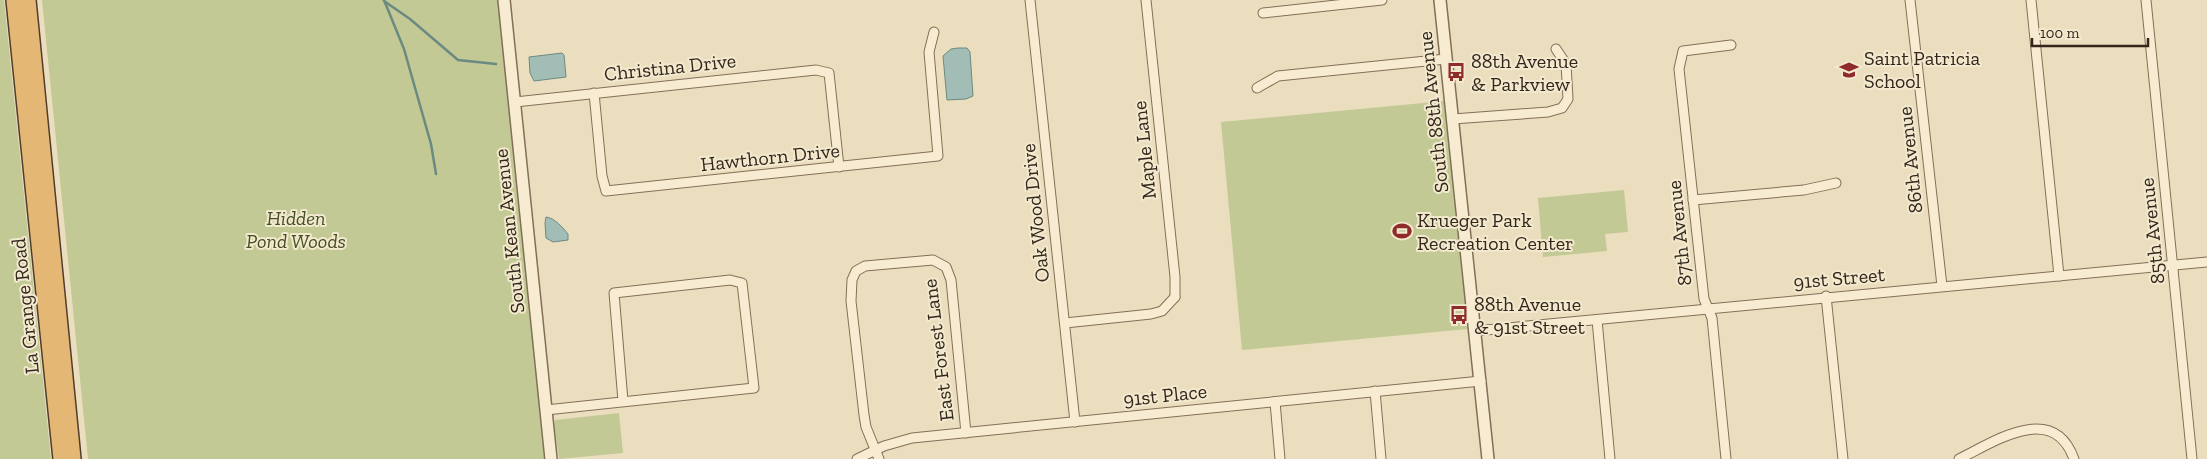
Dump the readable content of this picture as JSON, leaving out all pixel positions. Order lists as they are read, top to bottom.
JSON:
{
  "streets": {
    "highway": ["La Grange Road"],
    "street": [
      "Christina Drive",
      "South 88th Avenue",
      "Maple Lane",
      "Hawthorn Drive",
      "86th Avenue",
      "Oak Wood Drive",
      "South Kean Avenue",
      "85th Avenue",
      "87th Avenue",
      "91st Street",
      "East Forest Lane",
      "91st Place"
    ]
  },
  "crossings": [
    ["Christina Drive", "Hawthorn Drive"],
    ["Christina Drive", "South Kean Avenue"],
    ["South 88th Avenue", "91st Street"],
    ["South 88th Avenue", "91st Place"],
    ["Maple Lane", "Oak Wood Drive"],
    ["86th Avenue", "91st Street"],
    ["Oak Wood Drive", "91st Place"],
    ["85th Avenue", "91st Street"],
    ["87th Avenue", "91st Street"],
    ["East Forest Lane", "91st Place"]
  ],
  "parks": ["Hidden Pond Woods"],
  "places": {
    "school or university": ["Saint Patricia School"],
    "bus stop": ["88th Avenue & Parkview", "88th Avenue & 91st Street"],
    "sports": ["Krueger Park Recreation Center"]
  },
  "scale_bar": "100 m"
}
